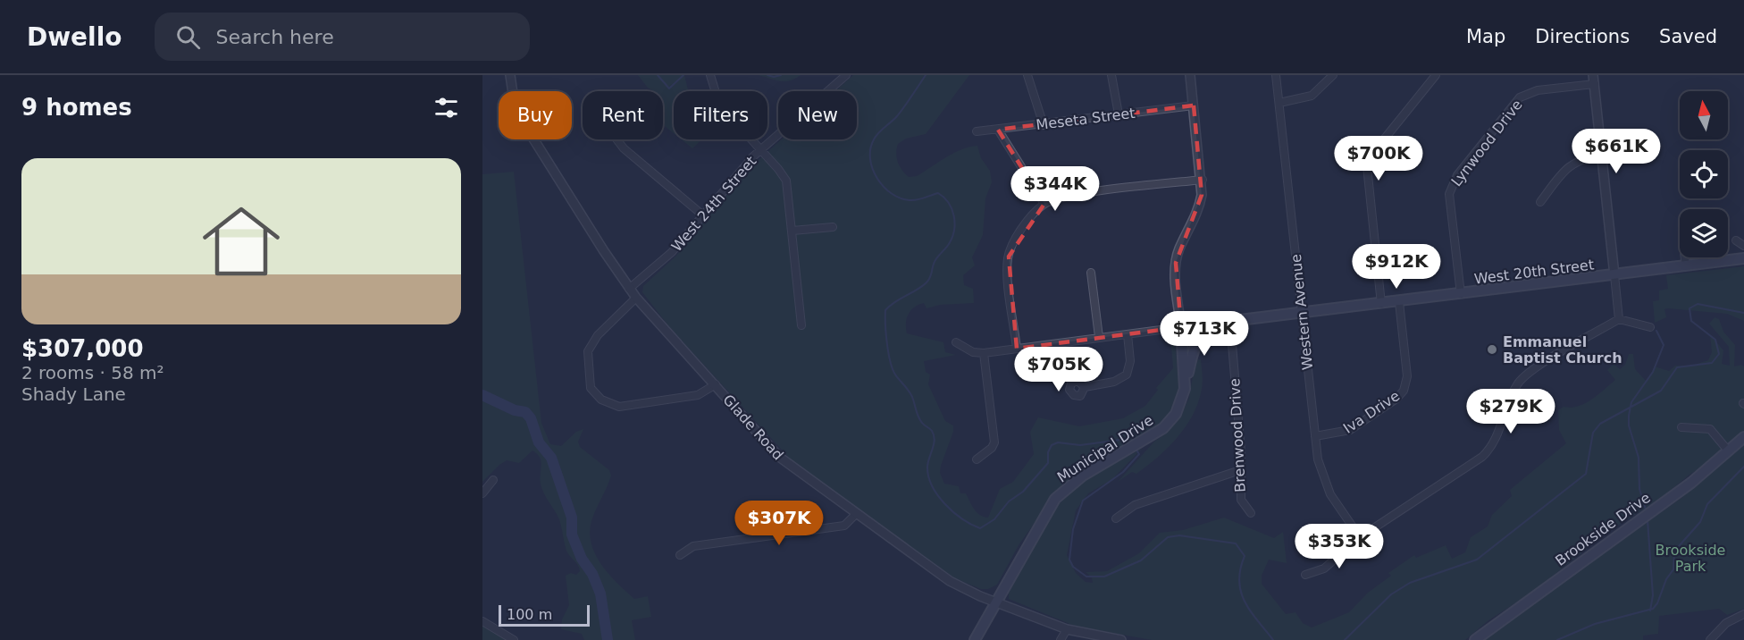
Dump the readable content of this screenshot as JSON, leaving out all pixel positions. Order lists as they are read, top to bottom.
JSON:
{
  "streets": {
    "main road": ["West 20th Street", "Municipal Drive", "Brookside Drive"],
    "street": [
      "Meseta Street",
      "Lynwood Drive",
      "West 24th Street",
      "Western Avenue",
      "Iva Drive",
      "Glade Road",
      "Brenwood Drive"
    ]
  },
  "crossings": [
    ["Meseta Street", "Municipal Drive"],
    ["Lynwood Drive", "West 20th Street"],
    ["West 24th Street", "Glade Road"],
    ["West 20th Street", "Western Avenue"],
    ["West 20th Street", "Iva Drive"],
    ["West 20th Street", "Brenwood Drive"],
    ["West 20th Street", "Municipal Drive"],
    ["Western Avenue", "Iva Drive"],
    ["Glade Road", "Municipal Drive"]
  ],
  "parks": ["Brookside Park"],
  "places": ["Emmanuel Baptist Church"],
  "scale_bar": "100 m",
  "north": "top",
  "page": {
    "header": "Dwello",
    "search": "Search here",
    "nav": ["Map", "Directions", "Saved"],
    "heading": "9 homes",
    "chip": [
      "Buy",
      "Rent",
      "Filters",
      "New"
    ],
    "price": [
      "$661K",
      "$700K",
      "$344K",
      "$912K",
      "$713K",
      "$705K",
      "$279K",
      "$307K",
      "$353K"
    ],
    "list": [
      {
        "name": "$307,000",
        "note": "2 rooms · 58 m² · Shady Lane"
      }
    ],
    "scale": "100 m"
  }
}
